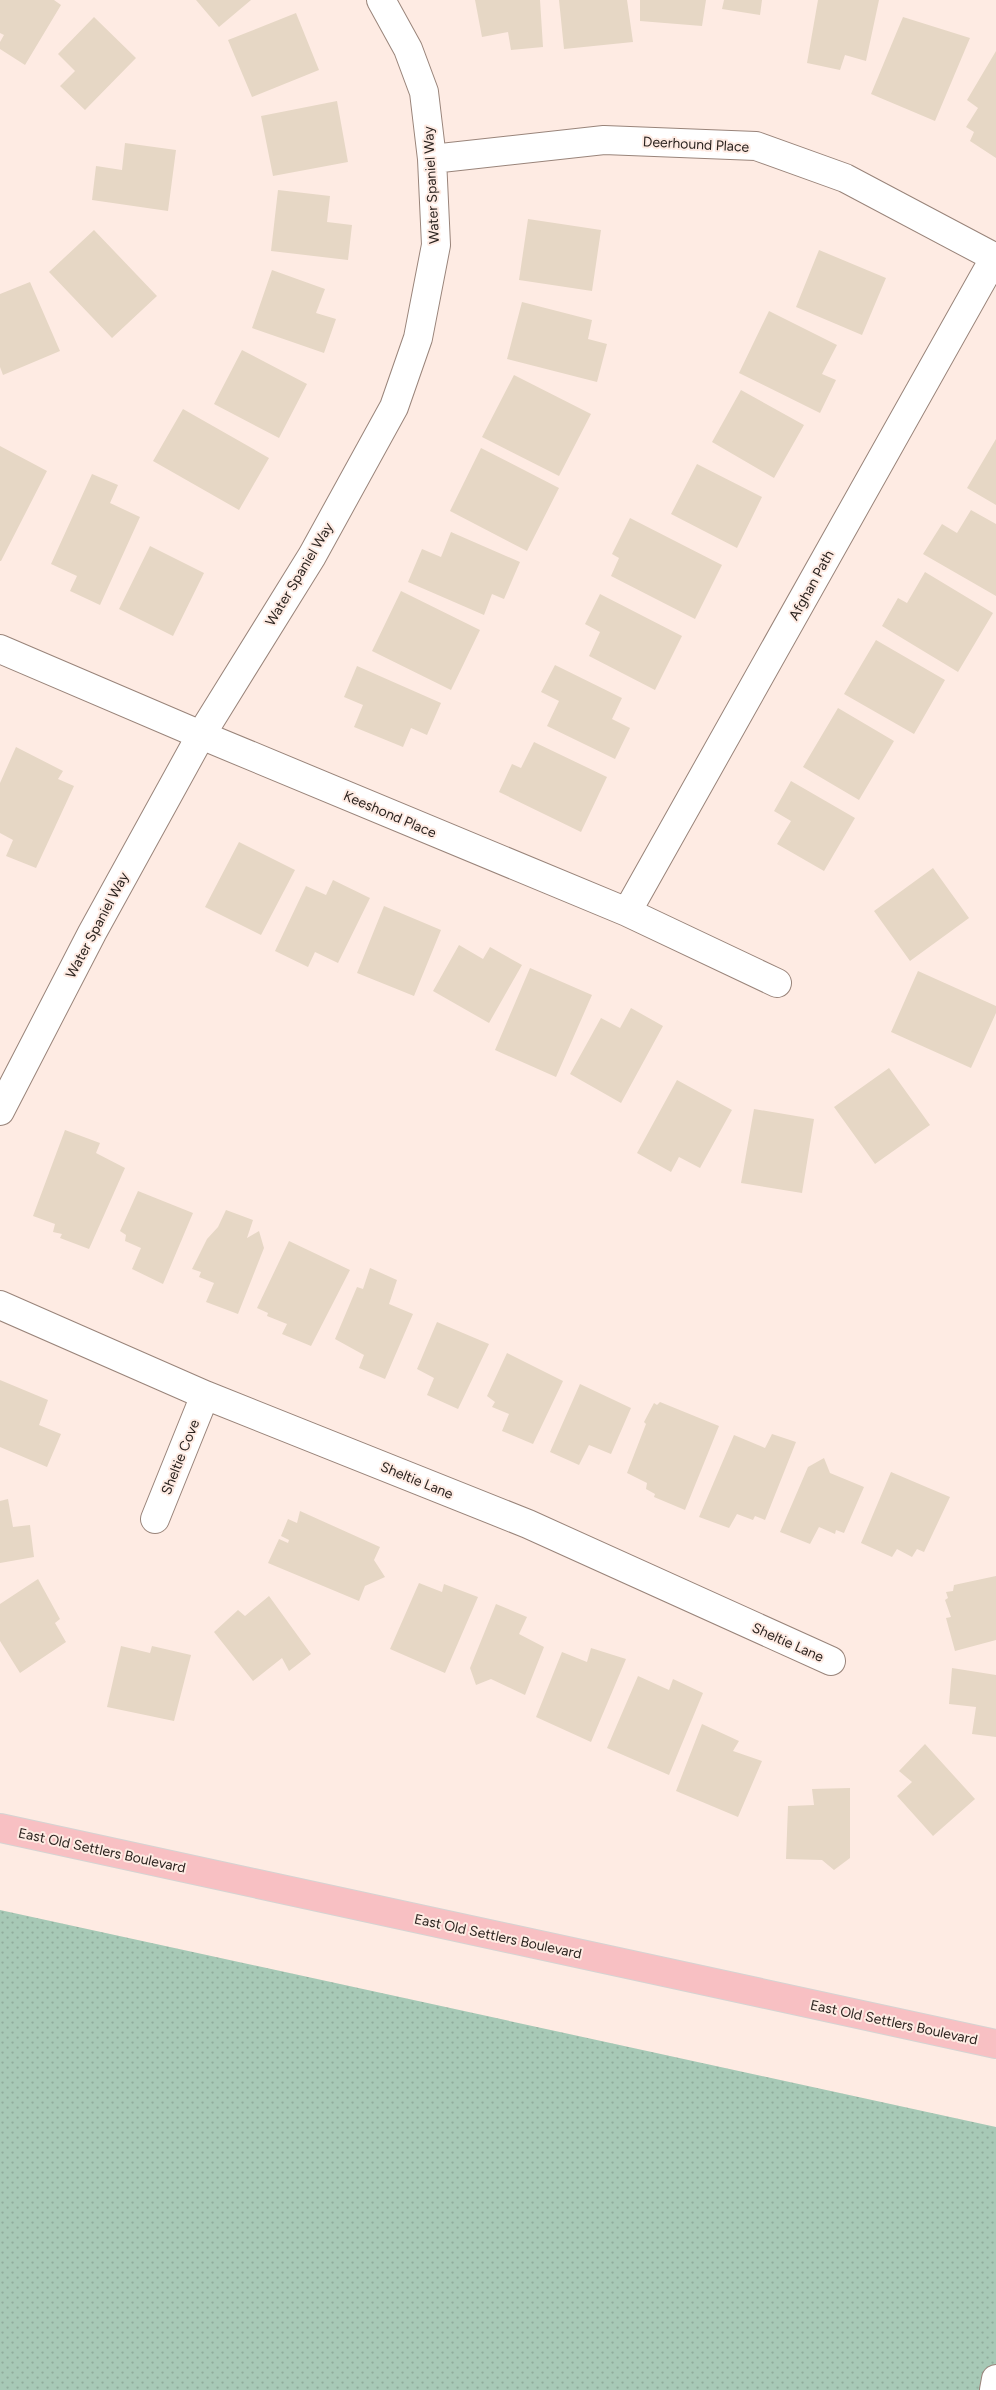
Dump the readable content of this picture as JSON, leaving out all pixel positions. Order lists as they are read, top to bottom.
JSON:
{
  "streets": {
    "main road": ["East Old Settlers Boulevard"],
    "street": [
      "Deerhound Place",
      "Water Spaniel Way",
      "Afghan Path",
      "Keeshond Place",
      "Sheltie Cove",
      "Sheltie Lane"
    ]
  },
  "crossings": [
    ["Deerhound Place", "Water Spaniel Way"],
    ["Deerhound Place", "Afghan Path"],
    ["Water Spaniel Way", "Keeshond Place"],
    ["Afghan Path", "Keeshond Place"],
    ["Sheltie Cove", "Sheltie Lane"]
  ]
}
